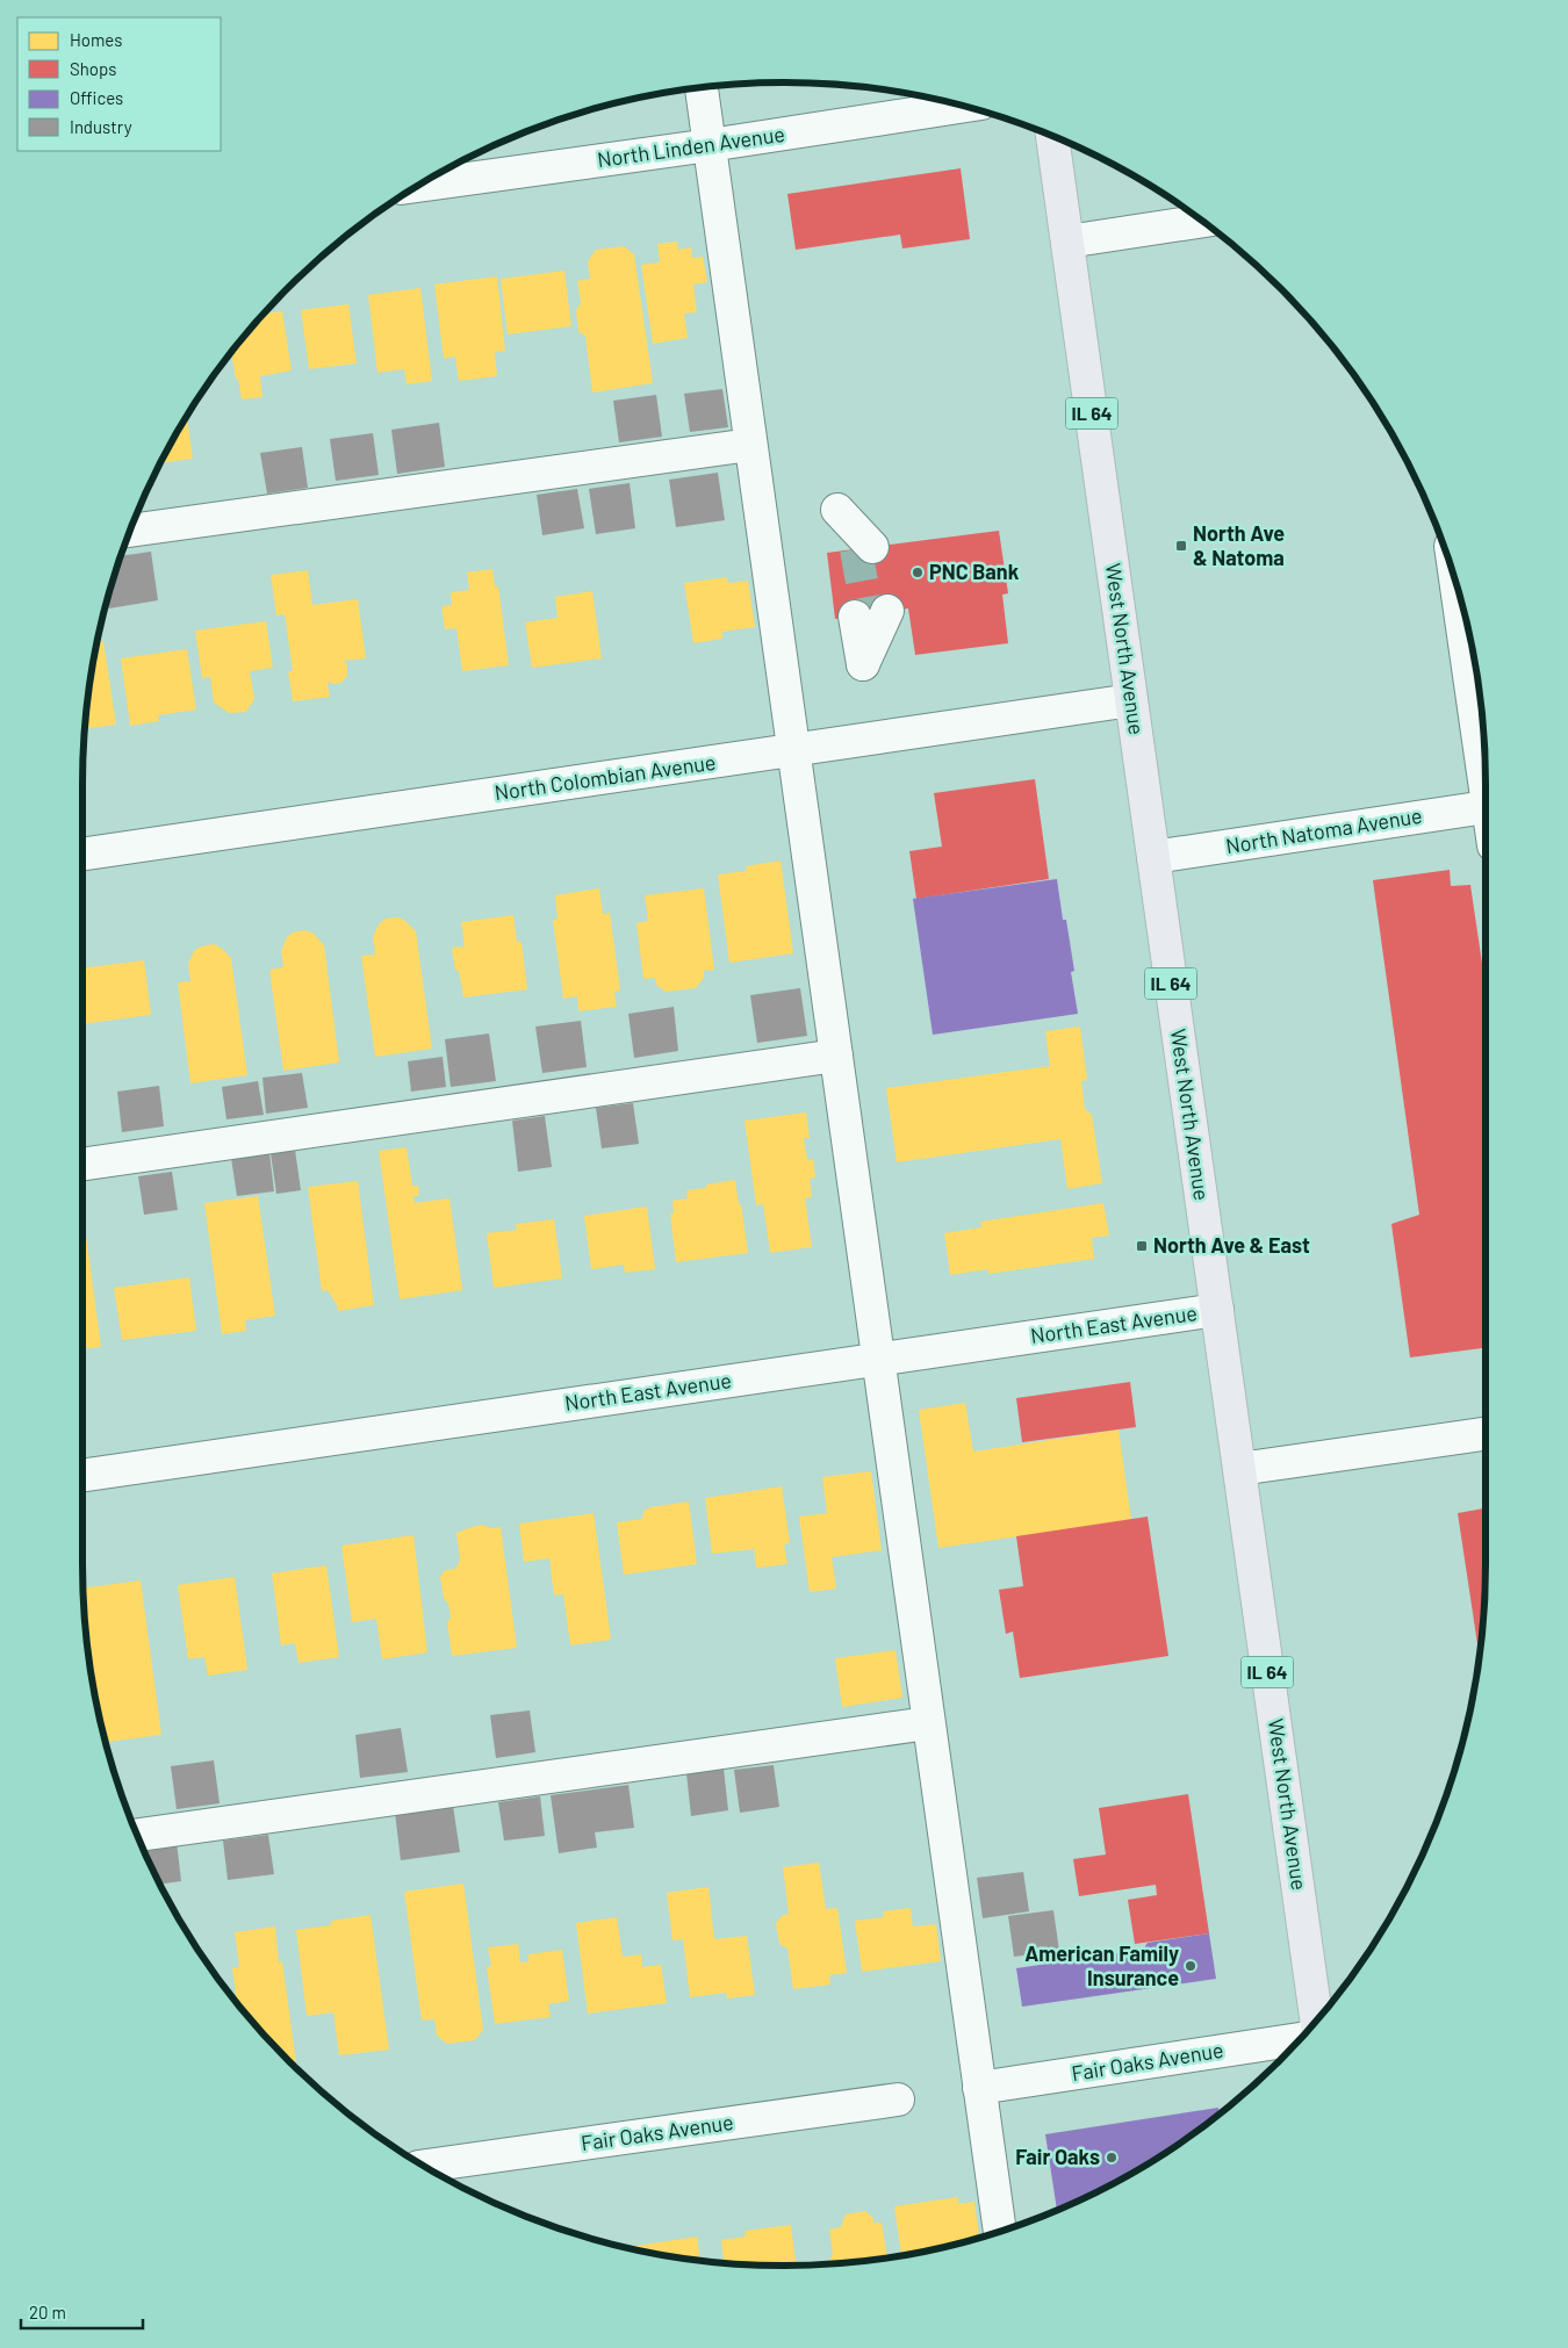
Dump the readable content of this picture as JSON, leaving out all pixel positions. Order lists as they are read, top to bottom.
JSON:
{
  "streets": {
    "main road": ["IL 64", "West North Avenue"],
    "street": [
      "North Linden Avenue",
      "North Colombian Avenue",
      "North Natoma Avenue",
      "North East Avenue",
      "Fair Oaks Avenue"
    ]
  },
  "crossings": [
    ["West North Avenue", "North Colombian Avenue"],
    ["West North Avenue", "North Natoma Avenue"],
    ["West North Avenue", "North East Avenue"]
  ],
  "places": {
    "transit": ["North Ave & Natoma", "North Ave & East"],
    "other": ["PNC Bank", "American Family Insurance", "Fair Oaks"]
  },
  "legend": [
    "Homes",
    "Shops",
    "Offices",
    "Industry"
  ],
  "scale_bar": "20 m"
}
